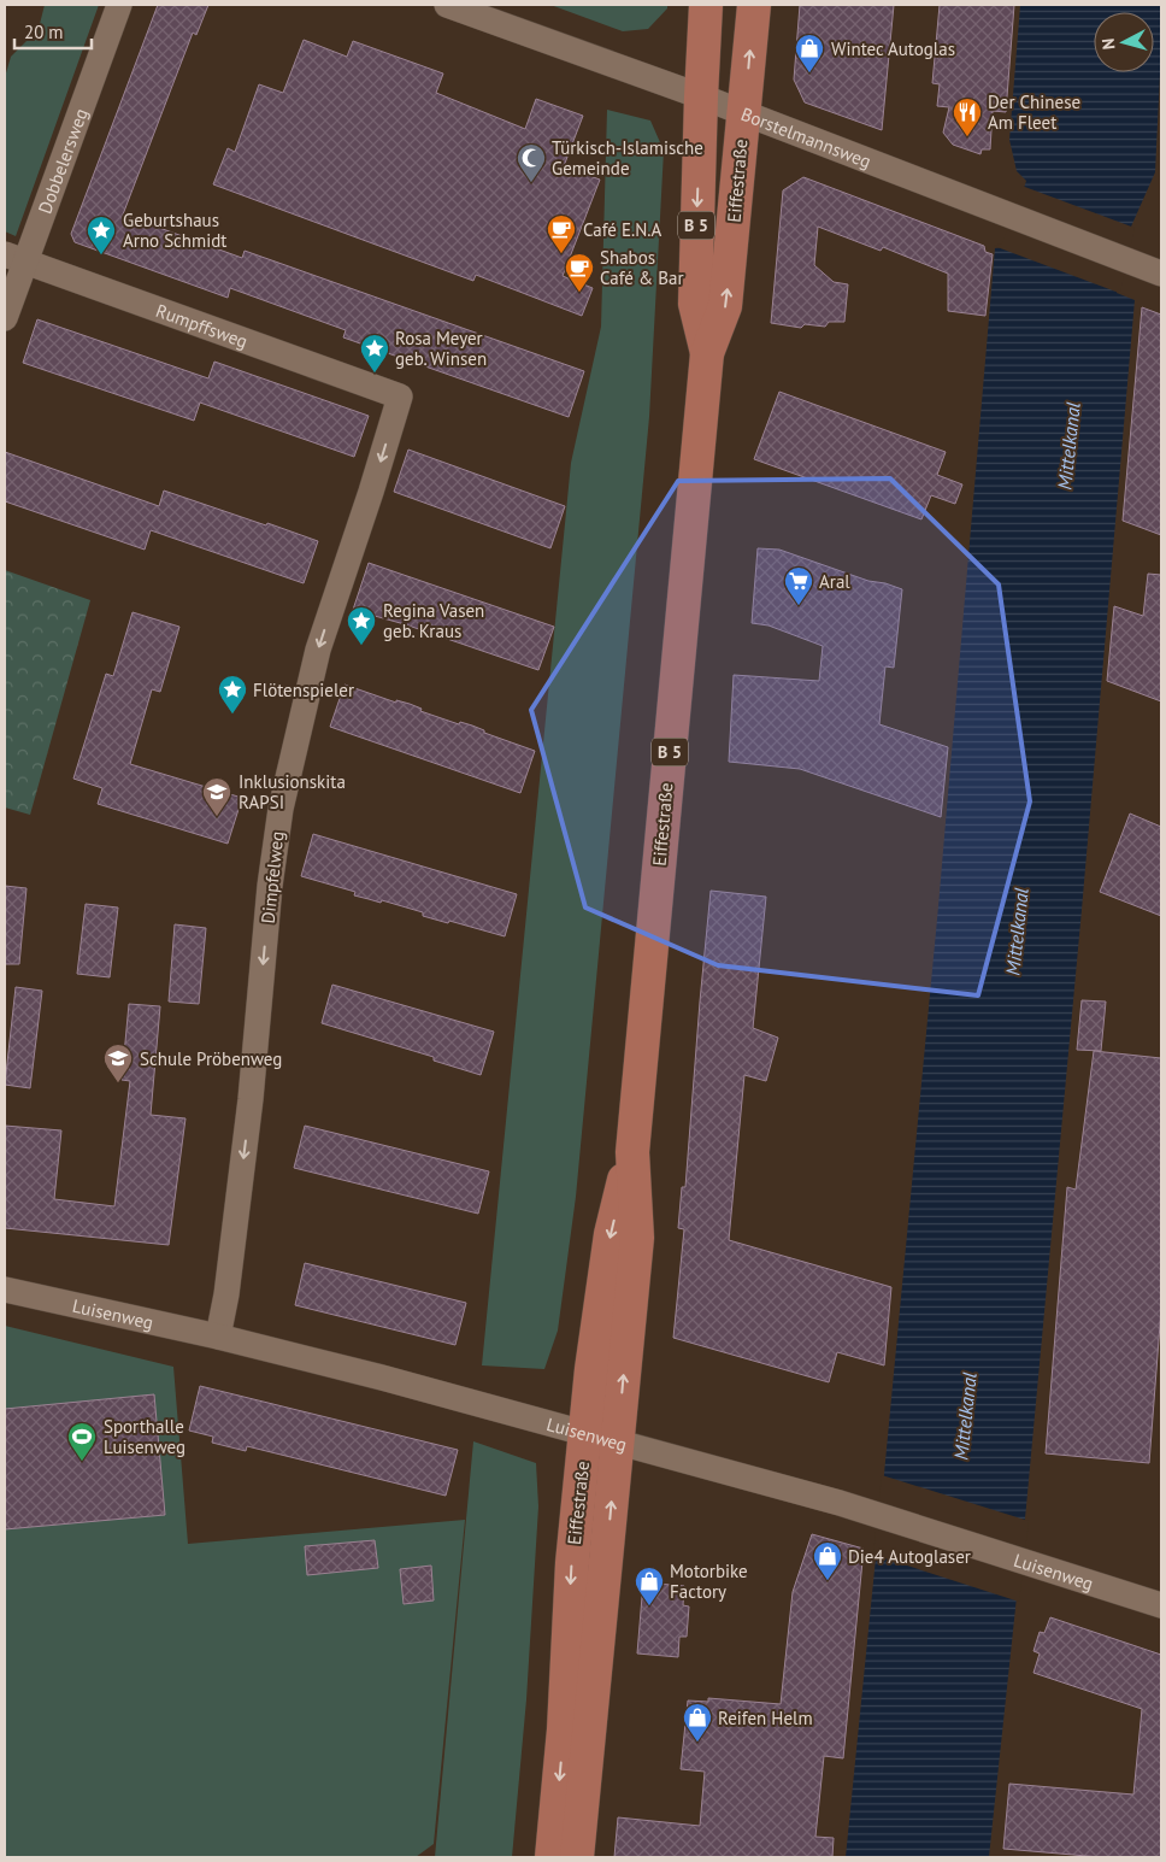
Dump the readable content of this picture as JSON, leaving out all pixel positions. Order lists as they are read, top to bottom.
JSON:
{
  "streets": {
    "main road": ["Eiffestraße", "B 5"],
    "street": [
      "Borstelmannsweg",
      "Dobbelersweg",
      "Rumpffsweg",
      "Dimpfelweg",
      "Luisenweg"
    ]
  },
  "crossings": [
    ["Borstelmannsweg", "Eiffestraße"],
    ["Dobbelersweg", "Rumpffsweg"],
    ["Eiffestraße", "Luisenweg"],
    ["Rumpffsweg", "Dimpfelweg"],
    ["Dimpfelweg", "Luisenweg"]
  ],
  "one_way": ["Dimpfelweg"],
  "water": ["Mittelkanal"],
  "places": {
    "shop": [
      "Wintec Autoglas",
      "Die4 Autoglaser",
      "Motorbike Factory",
      "Reifen Helm"
    ],
    "restaurant": ["Der Chinese Am Fleet"],
    "mosque": ["Türkisch-Islamische Gemeinde"],
    "cafe": ["Café E.N.A", "Shabos Café & Bar"],
    "place": [
      "Geburtshaus Arno Schmidt",
      "Rosa Meyer geb. Winsen",
      "Regina Vasen geb. Kraus",
      "Flötenspieler"
    ],
    "supermarket": ["Aral"],
    "school or university": ["Inklusionskita RAPSI", "Schule Pröbenweg"],
    "sports": ["Sporthalle Luisenweg"]
  },
  "scale_bar": "20 m",
  "north": "left"
}
